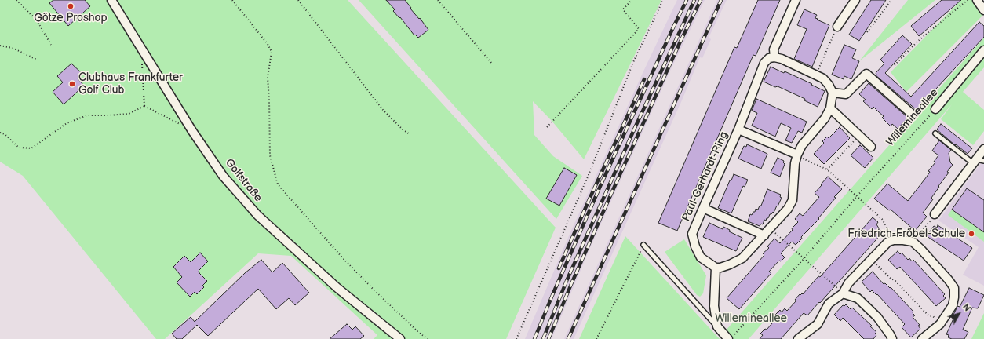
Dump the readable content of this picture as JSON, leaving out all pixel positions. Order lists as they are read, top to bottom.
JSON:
{
  "streets": {
    "street": ["Willemineallee", "Paul-Gerhardt-Ring", "Golfstraße"]
  },
  "parks": ["Willemineallee"],
  "places": ["Götze Proshop", "Clubhaus Frankfurter Golf Club", "Friedrich-Fröbel-Schule"],
  "north": "top right"
}
